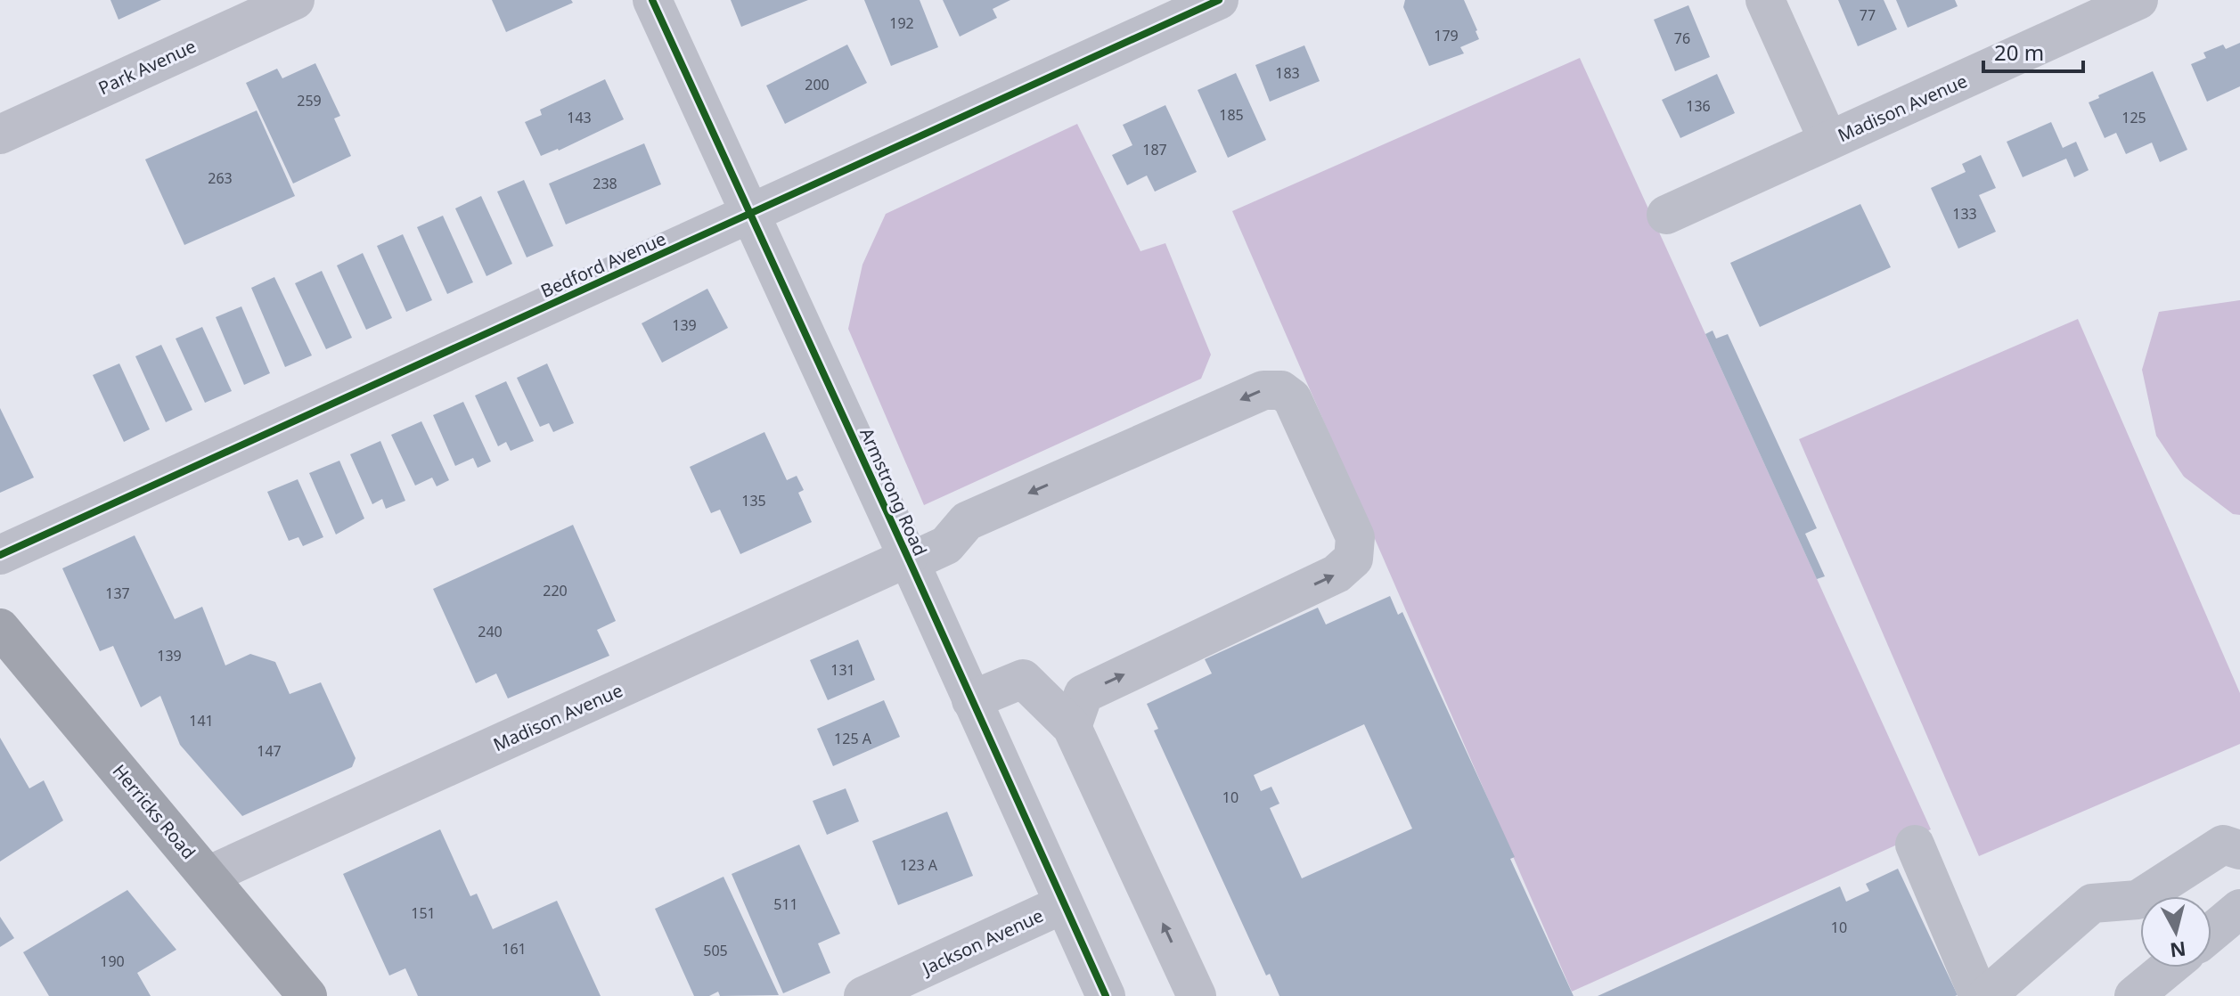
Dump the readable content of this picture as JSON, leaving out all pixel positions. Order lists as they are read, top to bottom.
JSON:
{
  "streets": {
    "main road": ["Herricks Road"],
    "street": [
      "Park Avenue",
      "Madison Avenue",
      "Bedford Avenue",
      "Armstrong Road",
      "Jackson Avenue"
    ]
  },
  "crossings": [
    ["Madison Avenue", "Armstrong Road"],
    ["Madison Avenue", "Herricks Road"],
    ["Bedford Avenue", "Armstrong Road"],
    ["Armstrong Road", "Jackson Avenue"]
  ],
  "house_numbers": [
    "77",
    "192",
    "179",
    "76",
    "183",
    "200",
    "259",
    "136",
    "185",
    "143",
    "125",
    "187",
    "263",
    "238",
    "133",
    "139",
    "135",
    "220",
    "137",
    "240",
    "139",
    "131",
    "141",
    "125 A",
    "147",
    "10",
    "123 A",
    "511",
    "151",
    "10",
    "161",
    "505",
    "190"
  ],
  "scale_bar": "20 m",
  "north": "bottom"
}
